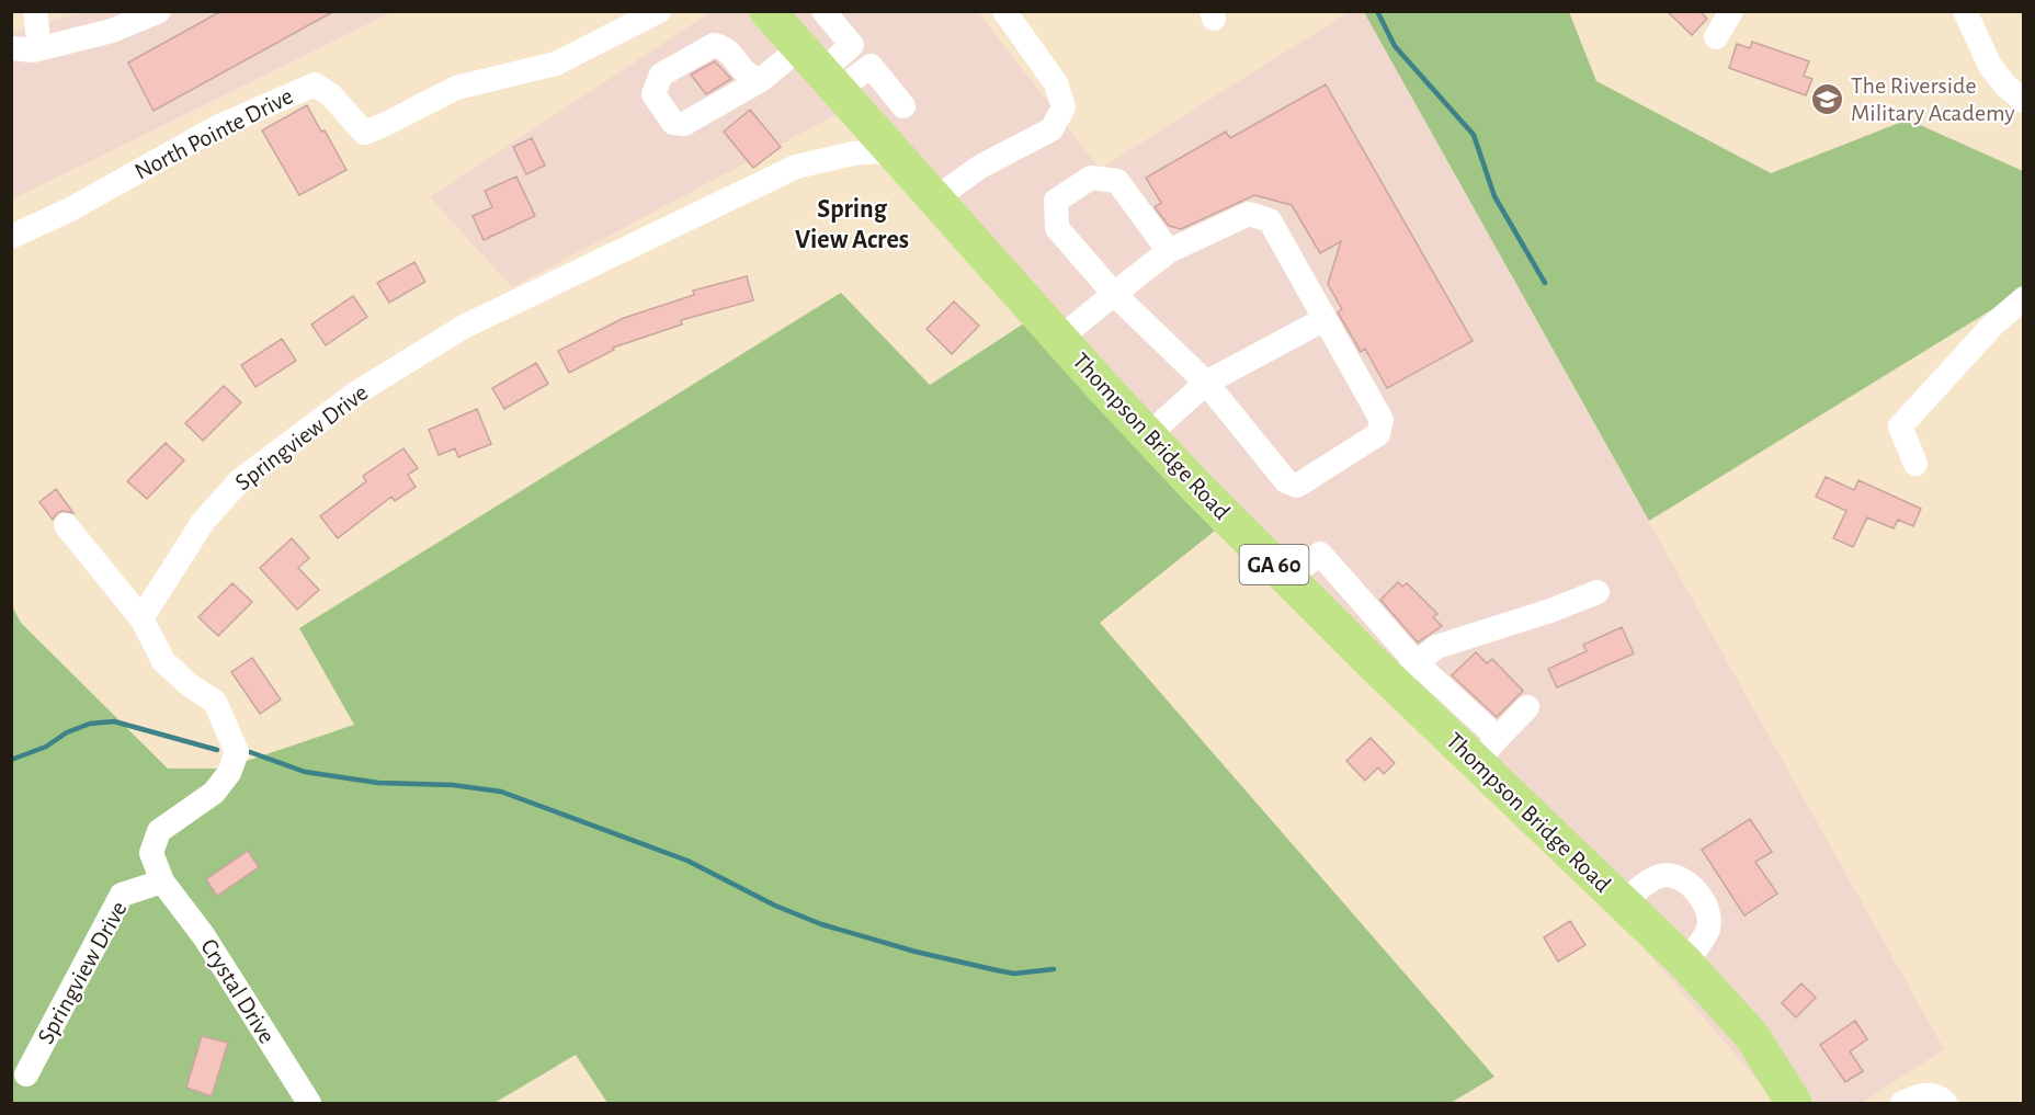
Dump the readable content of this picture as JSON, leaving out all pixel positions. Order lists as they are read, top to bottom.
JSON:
{
  "streets": {
    "highway": ["Thompson Bridge Road", "GA 60"],
    "street": ["North Pointe Drive", "Springview Drive", "Crystal Drive"]
  },
  "crossings": [
    ["Thompson Bridge Road", "Springview Drive"],
    ["Springview Drive", "Crystal Drive"]
  ],
  "districts": ["Spring View Acres"],
  "places": {
    "school or university": ["The Riverside Military Academy"]
  }
}
